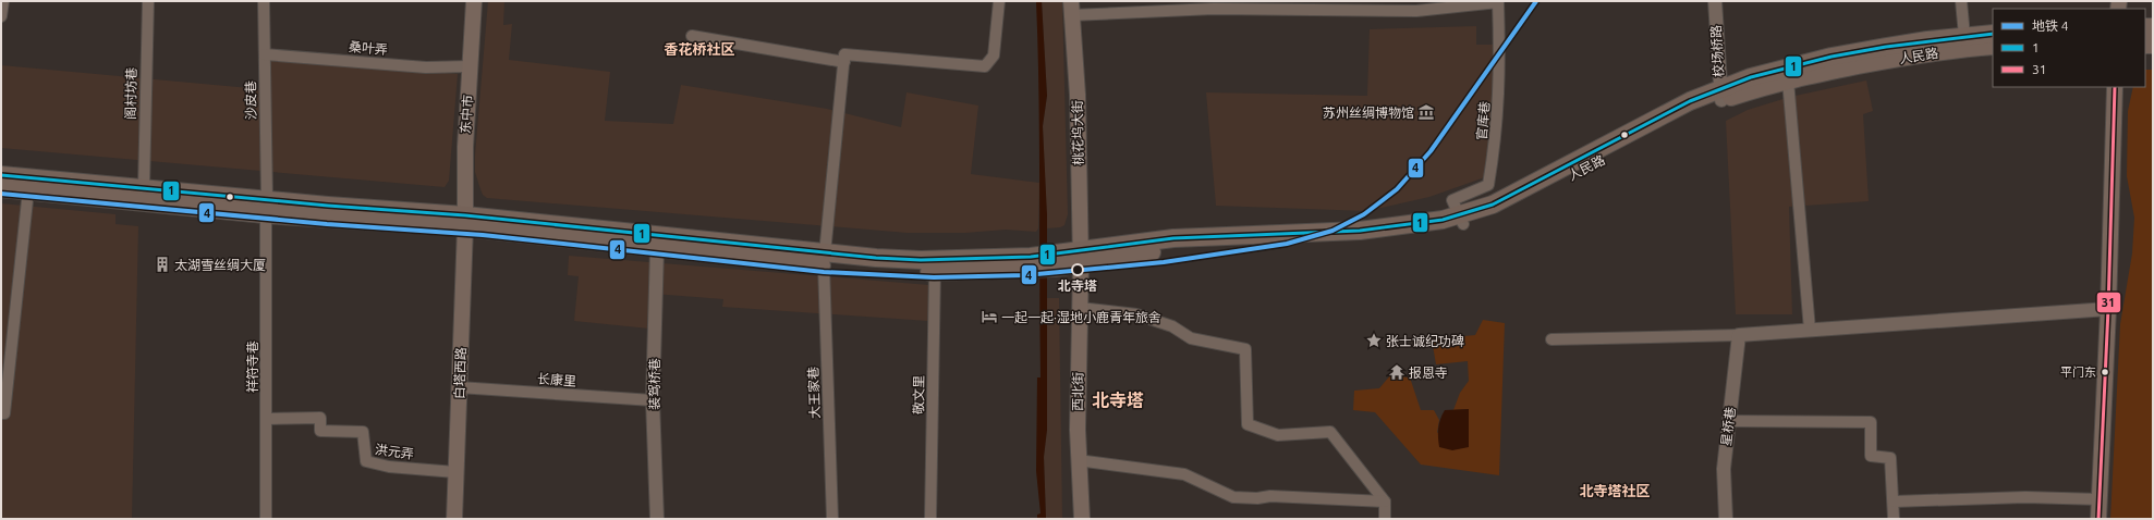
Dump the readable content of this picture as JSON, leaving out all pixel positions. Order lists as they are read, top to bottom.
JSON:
{
  "streets": {
    "main road": [
      "人民路",
      "东中市",
      "桃花坞大街",
      "白塔西路",
      "西北街"
    ],
    "street": [
      "桑叶弄",
      "校场桥路",
      "阁村坊巷",
      "沙皮巷",
      "官库巷",
      "祥符寺巷",
      "长康里",
      "装驾桥巷",
      "大王家巷",
      "敬文里",
      "星桥巷",
      "洪元弄"
    ]
  },
  "crossings": [
    ["桑叶弄", "沙皮巷"],
    ["桑叶弄", "东中市"],
    ["校场桥路", "人民路"],
    ["人民路", "阁村坊巷"],
    ["人民路", "沙皮巷"],
    ["人民路", "东中市"],
    ["人民路", "官库巷"],
    ["人民路", "桃花坞大街"],
    ["人民路", "祥符寺巷"],
    ["人民路", "白塔西路"],
    ["人民路", "装驾桥巷"],
    ["人民路", "西北街"],
    ["人民路", "大王家巷"],
    ["人民路", "敬文里"],
    ["沙皮巷", "祥符寺巷"],
    ["东中市", "白塔西路"],
    ["官库巷", "桃花坞大街"],
    ["桃花坞大街", "西北街"],
    ["祥符寺巷", "洪元弄"],
    ["白塔西路", "长康里"],
    ["白塔西路", "洪元弄"],
    ["长康里", "装驾桥巷"]
  ],
  "districts": ["香花桥社区", "北寺塔", "北寺塔社区"],
  "places": {
    "museum": ["苏州丝绸博物馆"],
    "building": ["太湖雪丝绸大厦"],
    "other": ["北寺塔", "平门东"],
    "hotel": ["一起一起·湿地小鹿青年旅舍"],
    "place": ["张士诚纪功碑"],
    "temple": ["报恩寺"]
  },
  "lines": ["metro line 4", "transit line 1", "transit line 31"],
  "legend": ["地铁 4", "1", "31"]
}
